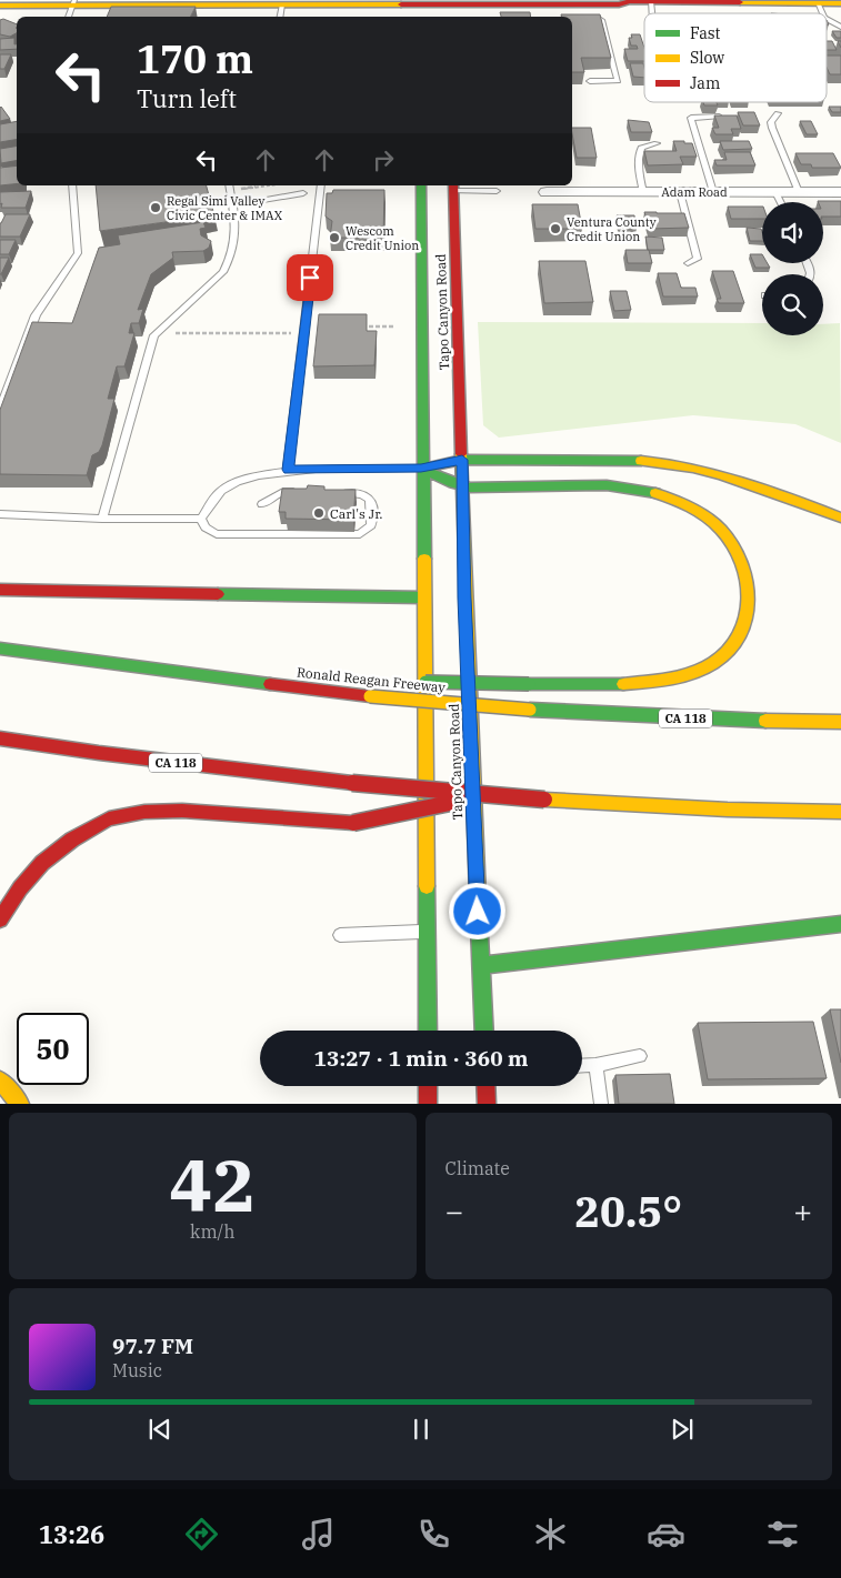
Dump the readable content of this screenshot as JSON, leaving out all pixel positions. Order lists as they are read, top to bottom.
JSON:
{
  "streets": {
    "main road": ["Tapo Canyon Road", "Ronald Reagan Freeway", "CA 118"],
    "street": ["Adam Road"]
  },
  "places": [
    "Regal Simi Valley Civic Center & IMAX",
    "Ventura County Credit Union",
    "Wescom Credit Union",
    "Carl's Jr."
  ],
  "legend": ["Fast", "Slow", "Jam"],
  "page": {
    "turn": ["170 m", "Turn left"],
    "limit": "50",
    "trip": "13:27 · 1 min · 360 m",
    "tile": [
      ["42", "km/h"],
      "Climate"
    ],
    "heat": ["−", "20.5°", "+"],
    "song": ["97.7 FM", "Music"],
    "tabs": "13:26"
  }
}
